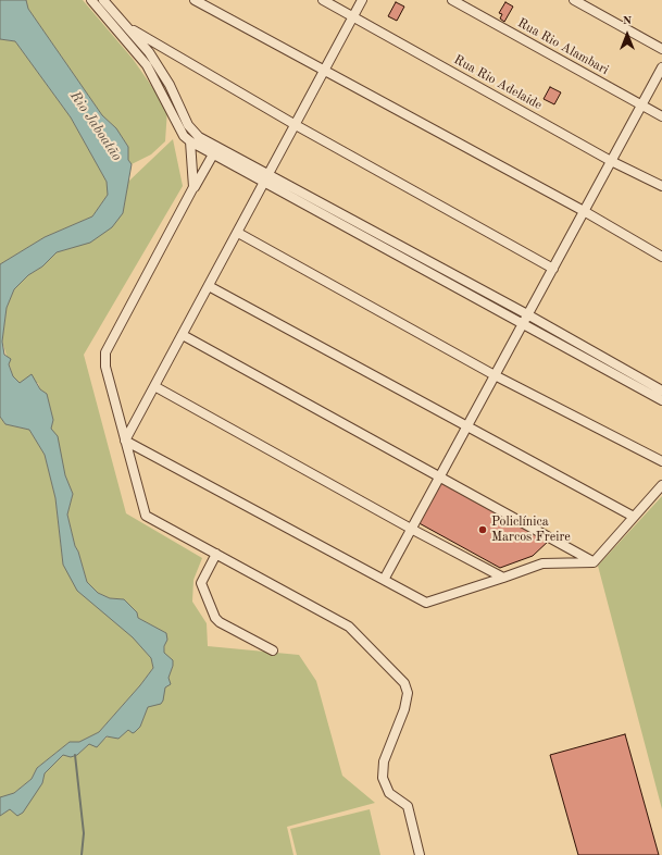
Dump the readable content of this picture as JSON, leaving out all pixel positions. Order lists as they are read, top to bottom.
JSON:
{
  "streets": {
    "street": ["Rua Rio Alambari", "Rua Rio Adelaide"]
  },
  "water": ["Rio Jaboatão"],
  "places": ["Policlínica Marcos Freire"],
  "north": "top"
}
